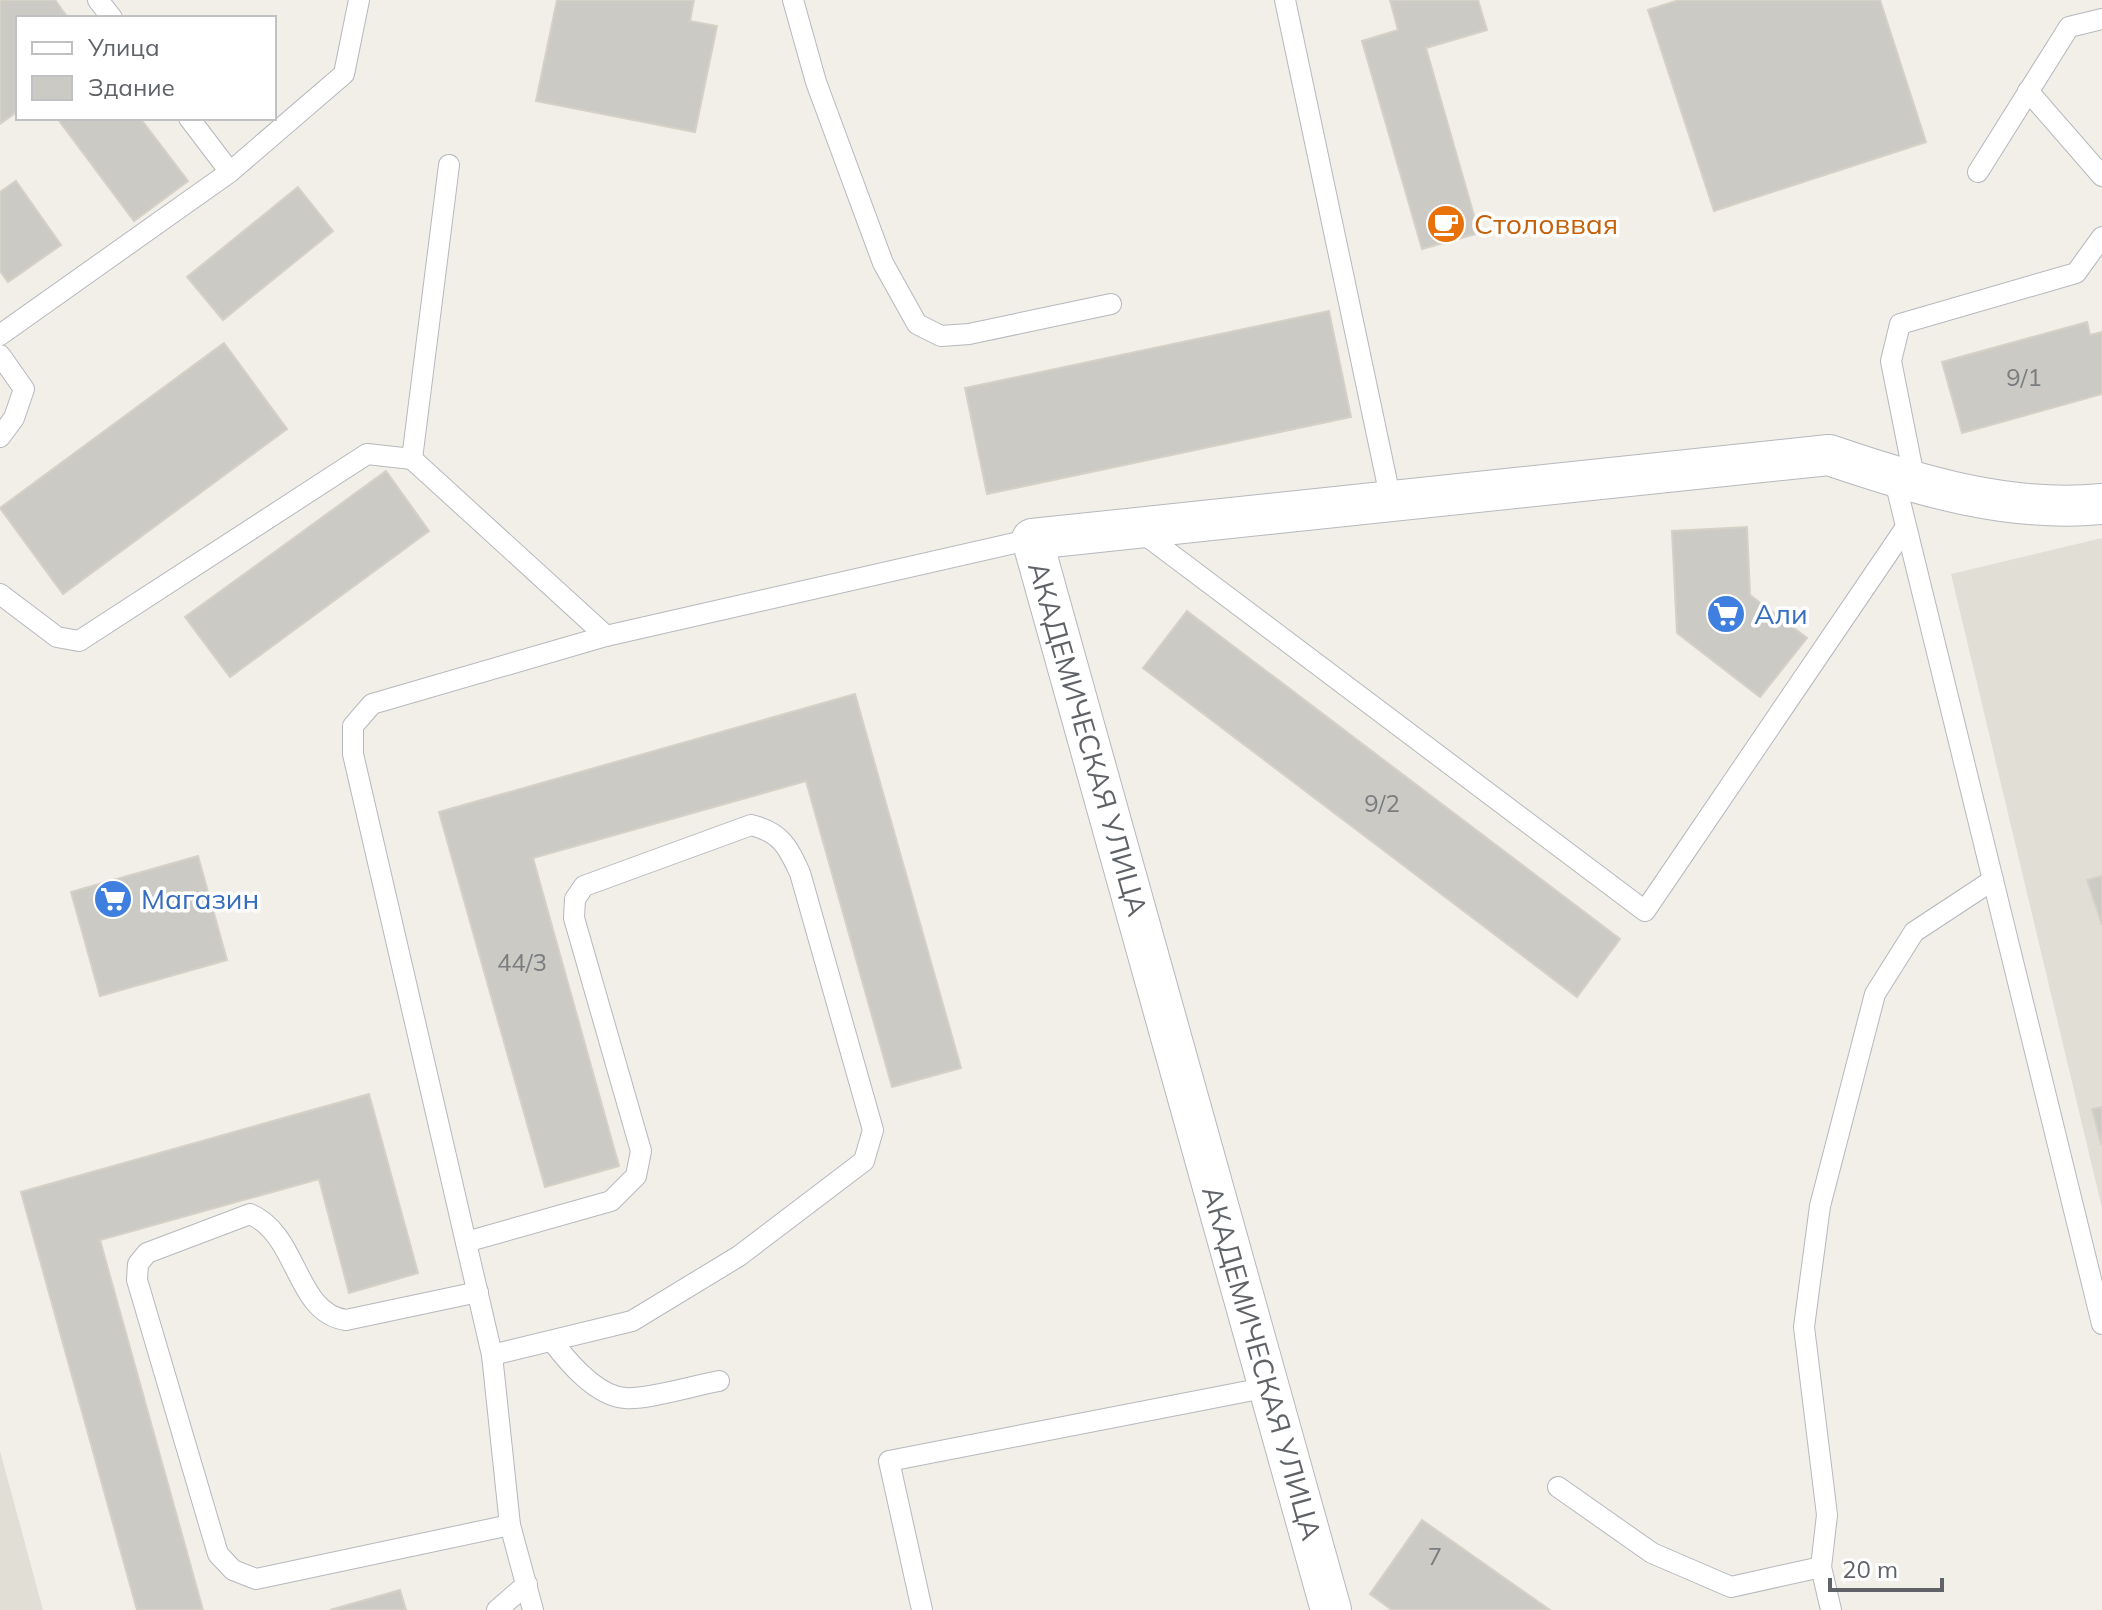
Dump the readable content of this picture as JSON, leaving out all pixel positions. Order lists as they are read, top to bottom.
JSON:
{
  "streets": {
    "street": ["АКАДЕМИЧЕСКАЯ УЛИЦА"]
  },
  "places": {
    "cafe": ["Столоввая"],
    "supermarket": ["Али", "Магазин"]
  },
  "house_numbers": [
    "9/1",
    "9/2",
    "44/3",
    "7"
  ],
  "legend": ["Улица", "Здание"],
  "scale_bar": "20 m"
}
